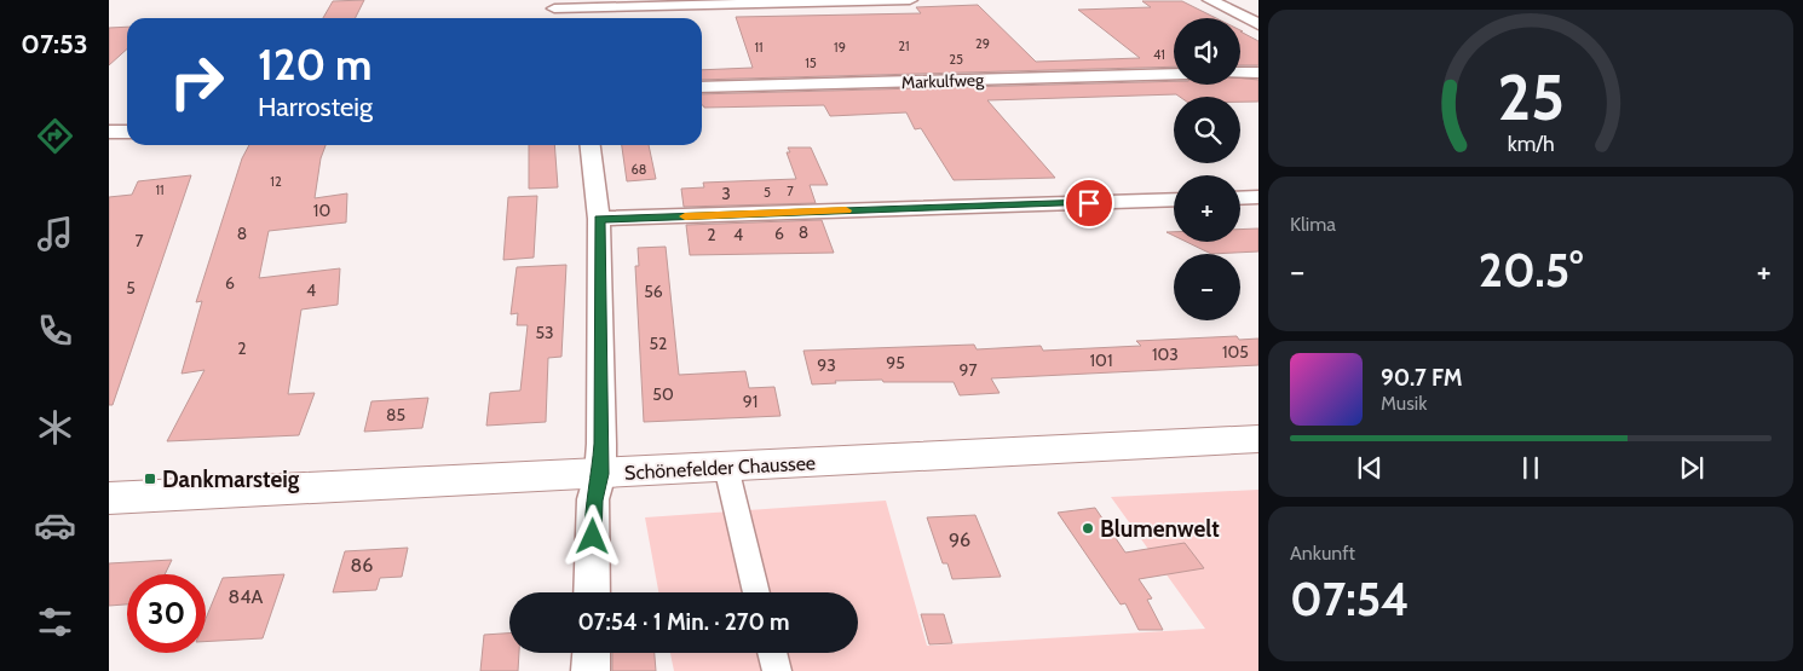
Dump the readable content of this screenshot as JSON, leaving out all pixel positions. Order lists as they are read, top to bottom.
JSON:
{
  "streets": {
    "main road": ["Schönefelder Chaussee"],
    "street": ["Markulfweg"]
  },
  "places": {
    "transit": ["Dankmarsteig"],
    "other": ["Blumenwelt"]
  },
  "house_numbers": [
    "29",
    "21",
    "11",
    "19",
    "41",
    "25",
    "15",
    "68",
    "12",
    "11",
    "7",
    "5",
    "3",
    "10",
    "8",
    "8",
    "6",
    "2",
    "4",
    "7",
    "6",
    "5",
    "4",
    "56",
    "53",
    "52",
    "2",
    "105",
    "103",
    "101",
    "95",
    "93",
    "97",
    "50",
    "91",
    "85",
    "96",
    "86",
    "84A"
  ],
  "page": {
    "tabs": "07:53",
    "map_buttons": ["+", "−"],
    "turn": ["120 m", "Harrosteig"],
    "tile": [
      "Klima",
      ["Ankunft", "07:54"]
    ],
    "heat": ["−", "20.5°", "+"],
    "song": ["90.7 FM", "Musik"],
    "limit": "30",
    "trip": "07:54 · 1 Min. · 270 m",
    "gauge": ["25", "km/h"]
  }
}
